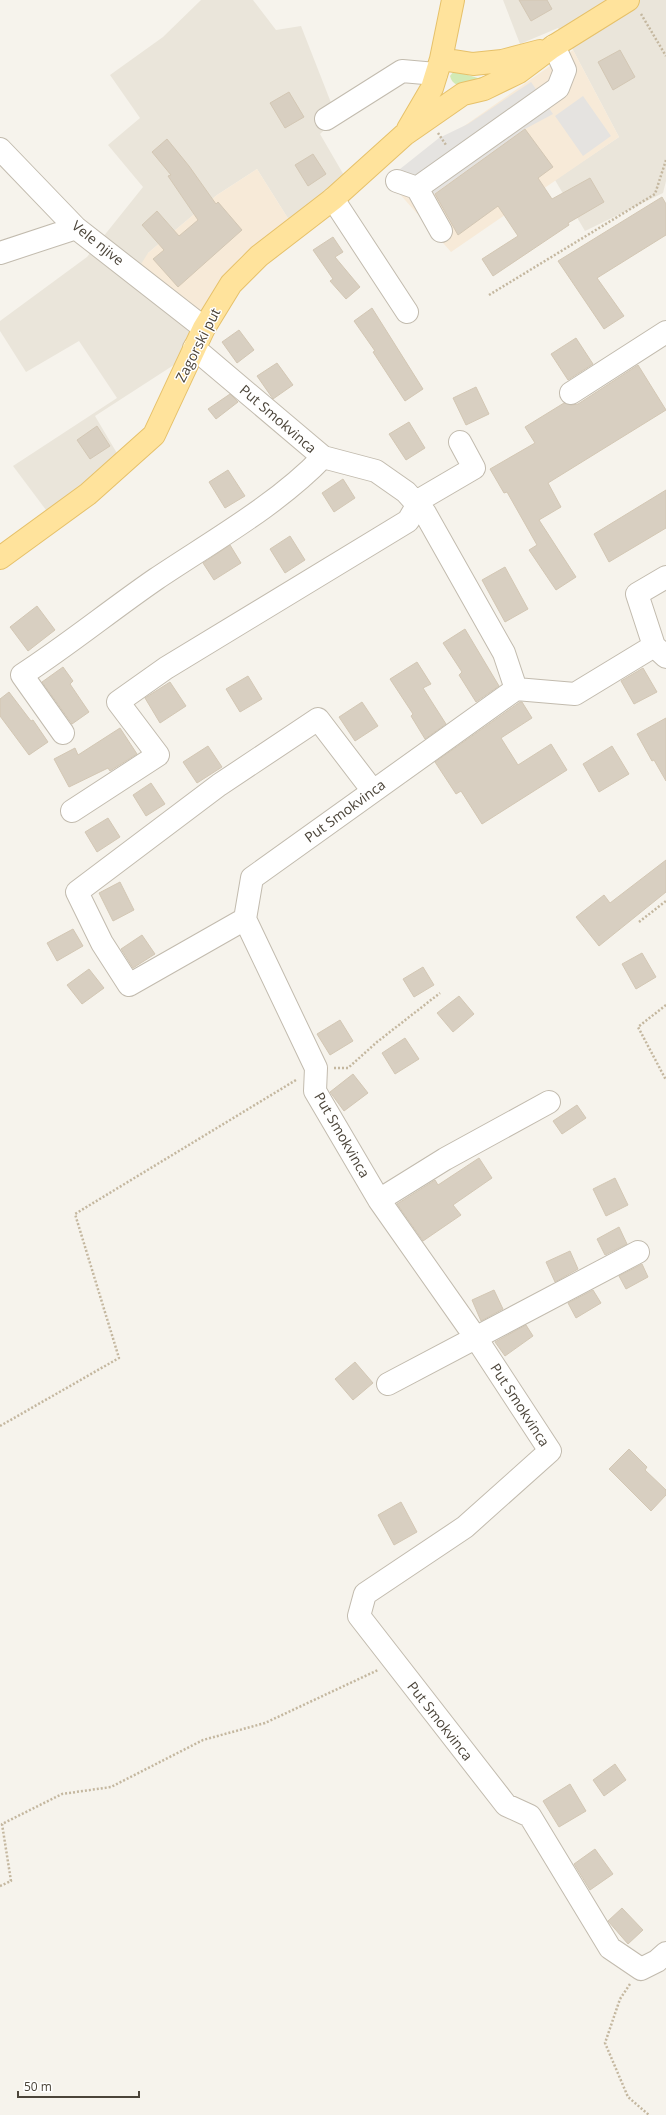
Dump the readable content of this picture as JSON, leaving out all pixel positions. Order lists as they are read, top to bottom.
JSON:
{
  "streets": {
    "main road": ["Zagorski put"],
    "street": ["Vele njive", "Put Smokvinca"]
  },
  "crossings": [
    ["Vele njive", "Zagorski put"],
    ["Zagorski put", "Put Smokvinca"]
  ],
  "scale_bar": "50 m"
}
